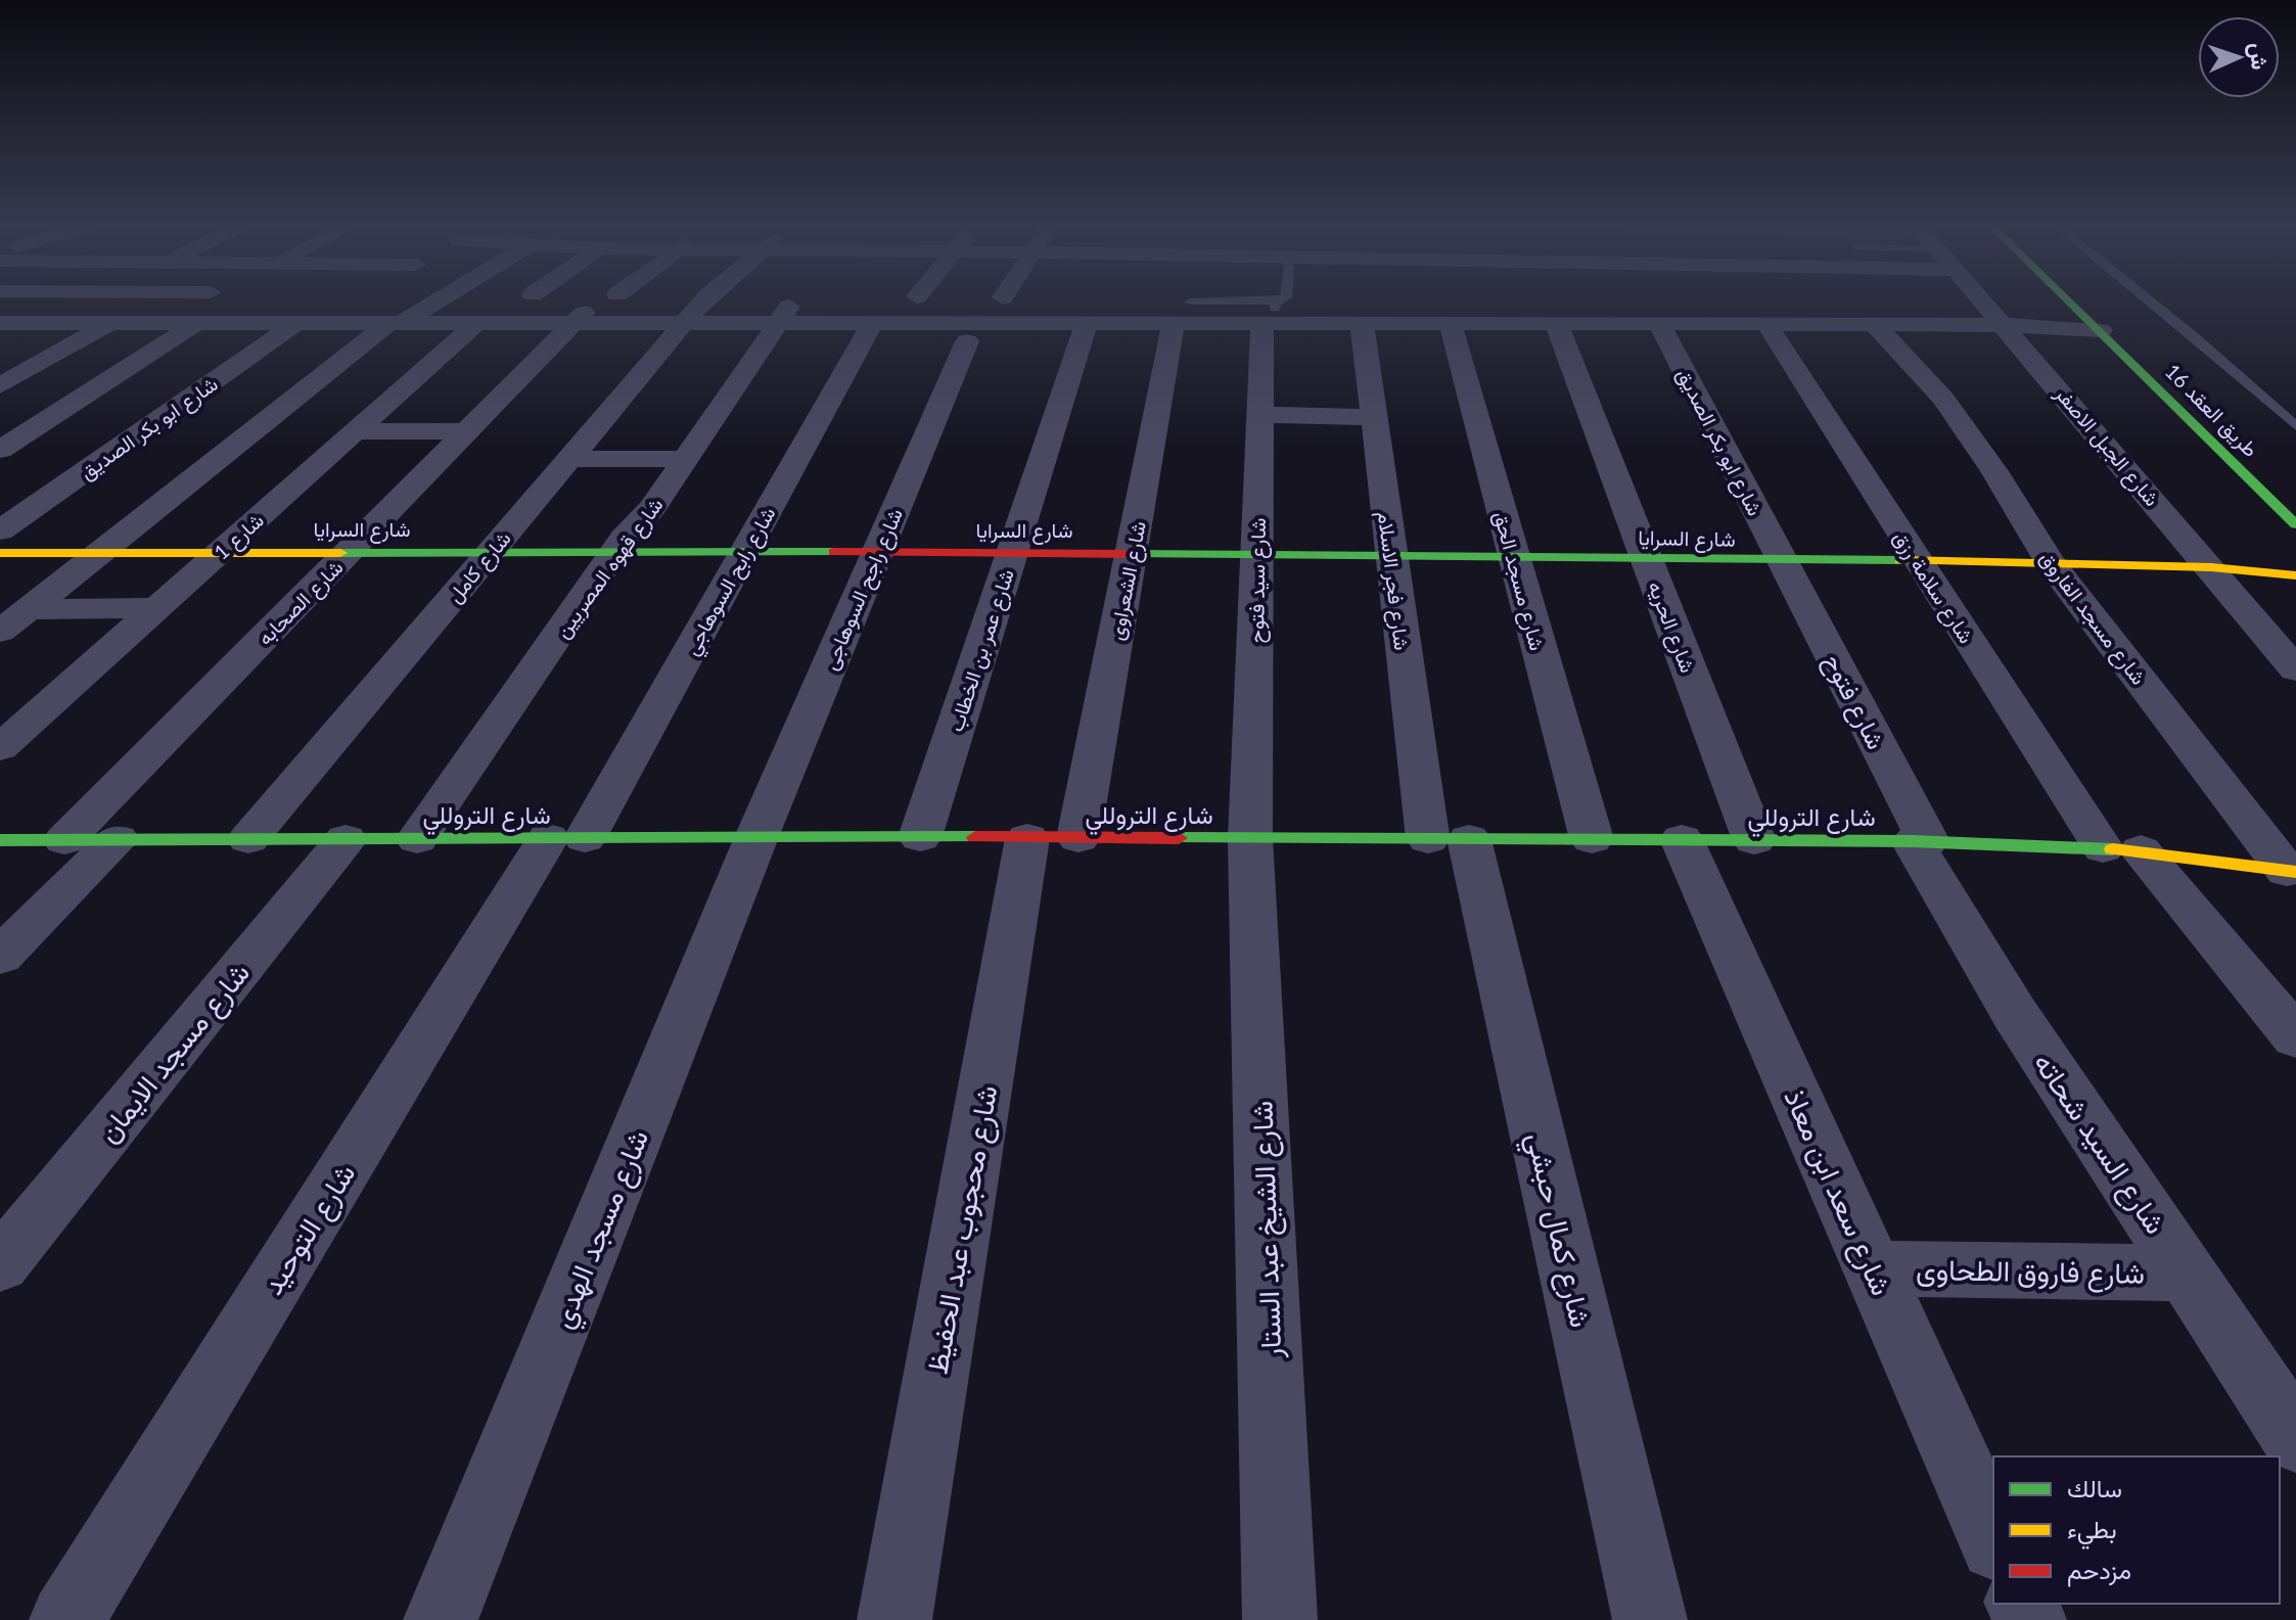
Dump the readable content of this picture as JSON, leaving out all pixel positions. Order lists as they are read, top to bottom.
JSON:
{
  "streets": {
    "street": [
      "طريق العقد 16",
      "شارع ابو بكر الصديق",
      "شارع الجبل الاصفر",
      "شارع السرايا",
      "شارع 1",
      "شارع كامل",
      "شارع قهوه المصريين",
      "شارع رابح السوهاجي",
      "شارع الشعراوى",
      "شارع سيد فتوح",
      "شارع فجر الاسلام",
      "شارع مسجد الحق",
      "شارع سلامة رزق",
      "شارع راجح السوهاجى",
      "شارع الصحابه",
      "شارع مسجد الفاروق",
      "شارع الحريه",
      "شارع عمر بن الخطاب",
      "شارع فتوح",
      "شارع التروللي",
      "شارع مسجد الايمان",
      "شارع السيد شحاته",
      "شارع سعد ابن معاذ",
      "شارع التوحيد",
      "شارع مسجد الهدي",
      "شارع محجوب عبد الحفيظ",
      "شارع الشيخ عبد الستار",
      "شارع كمال حبشي",
      "شارع فاروق الطحاوى"
    ]
  },
  "crossings": [
    ["شارع ابو بكر الصديق", "شارع السرايا"],
    ["شارع ابو بكر الصديق", "شارع فتوح"],
    ["شارع الجبل الاصفر", "شارع السرايا"],
    ["شارع السرايا", "شارع 1"],
    ["شارع السرايا", "شارع كامل"],
    ["شارع السرايا", "شارع قهوه المصريين"],
    ["شارع السرايا", "شارع رابح السوهاجي"],
    ["شارع السرايا", "شارع الشعراوى"],
    ["شارع السرايا", "شارع سيد فتوح"],
    ["شارع السرايا", "شارع فجر الاسلام"],
    ["شارع السرايا", "شارع مسجد الحق"],
    ["شارع السرايا", "شارع سلامة رزق"],
    ["شارع السرايا", "شارع راجح السوهاجى"],
    ["شارع السرايا", "شارع الصحابه"],
    ["شارع السرايا", "شارع مسجد الفاروق"],
    ["شارع السرايا", "شارع الحريه"],
    ["شارع السرايا", "شارع عمر بن الخطاب"],
    ["شارع السرايا", "شارع فتوح"],
    ["شارع كامل", "شارع التروللي"],
    ["شارع قهوه المصريين", "شارع التروللي"],
    ["شارع رابح السوهاجي", "شارع التروللي"],
    ["شارع رابح السوهاجي", "شارع التوحيد"],
    ["شارع الشعراوى", "شارع التروللي"],
    ["شارع الشعراوى", "شارع محجوب عبد الحفيظ"],
    ["شارع سيد فتوح", "شارع التروللي"],
    ["شارع سيد فتوح", "شارع الشيخ عبد الستار"],
    ["شارع فجر الاسلام", "شارع التروللي"],
    ["شارع فجر الاسلام", "شارع كمال حبشي"],
    ["شارع مسجد الحق", "شارع التروللي"],
    ["شارع سلامة رزق", "شارع التروللي"],
    ["شارع راجح السوهاجى", "شارع التروللي"],
    ["شارع راجح السوهاجى", "شارع مسجد الهدي"],
    ["شارع الصحابه", "شارع التروللي"],
    ["شارع مسجد الفاروق", "شارع التروللي"],
    ["شارع الحريه", "شارع التروللي"],
    ["شارع عمر بن الخطاب", "شارع التروللي"],
    ["شارع فتوح", "شارع التروللي"],
    ["شارع فتوح", "شارع السيد شحاته"],
    ["شارع التروللي", "شارع مسجد الايمان"],
    ["شارع التروللي", "شارع السيد شحاته"],
    ["شارع التروللي", "شارع سعد ابن معاذ"],
    ["شارع التروللي", "شارع التوحيد"],
    ["شارع التروللي", "شارع مسجد الهدي"],
    ["شارع التروللي", "شارع محجوب عبد الحفيظ"],
    ["شارع التروللي", "شارع الشيخ عبد الستار"],
    ["شارع التروللي", "شارع كمال حبشي"],
    ["شارع السيد شحاته", "شارع فاروق الطحاوى"],
    ["شارع سعد ابن معاذ", "شارع فاروق الطحاوى"]
  ],
  "legend": ["سالك", "بطيء", "مزدحم"],
  "north": "right"
}
